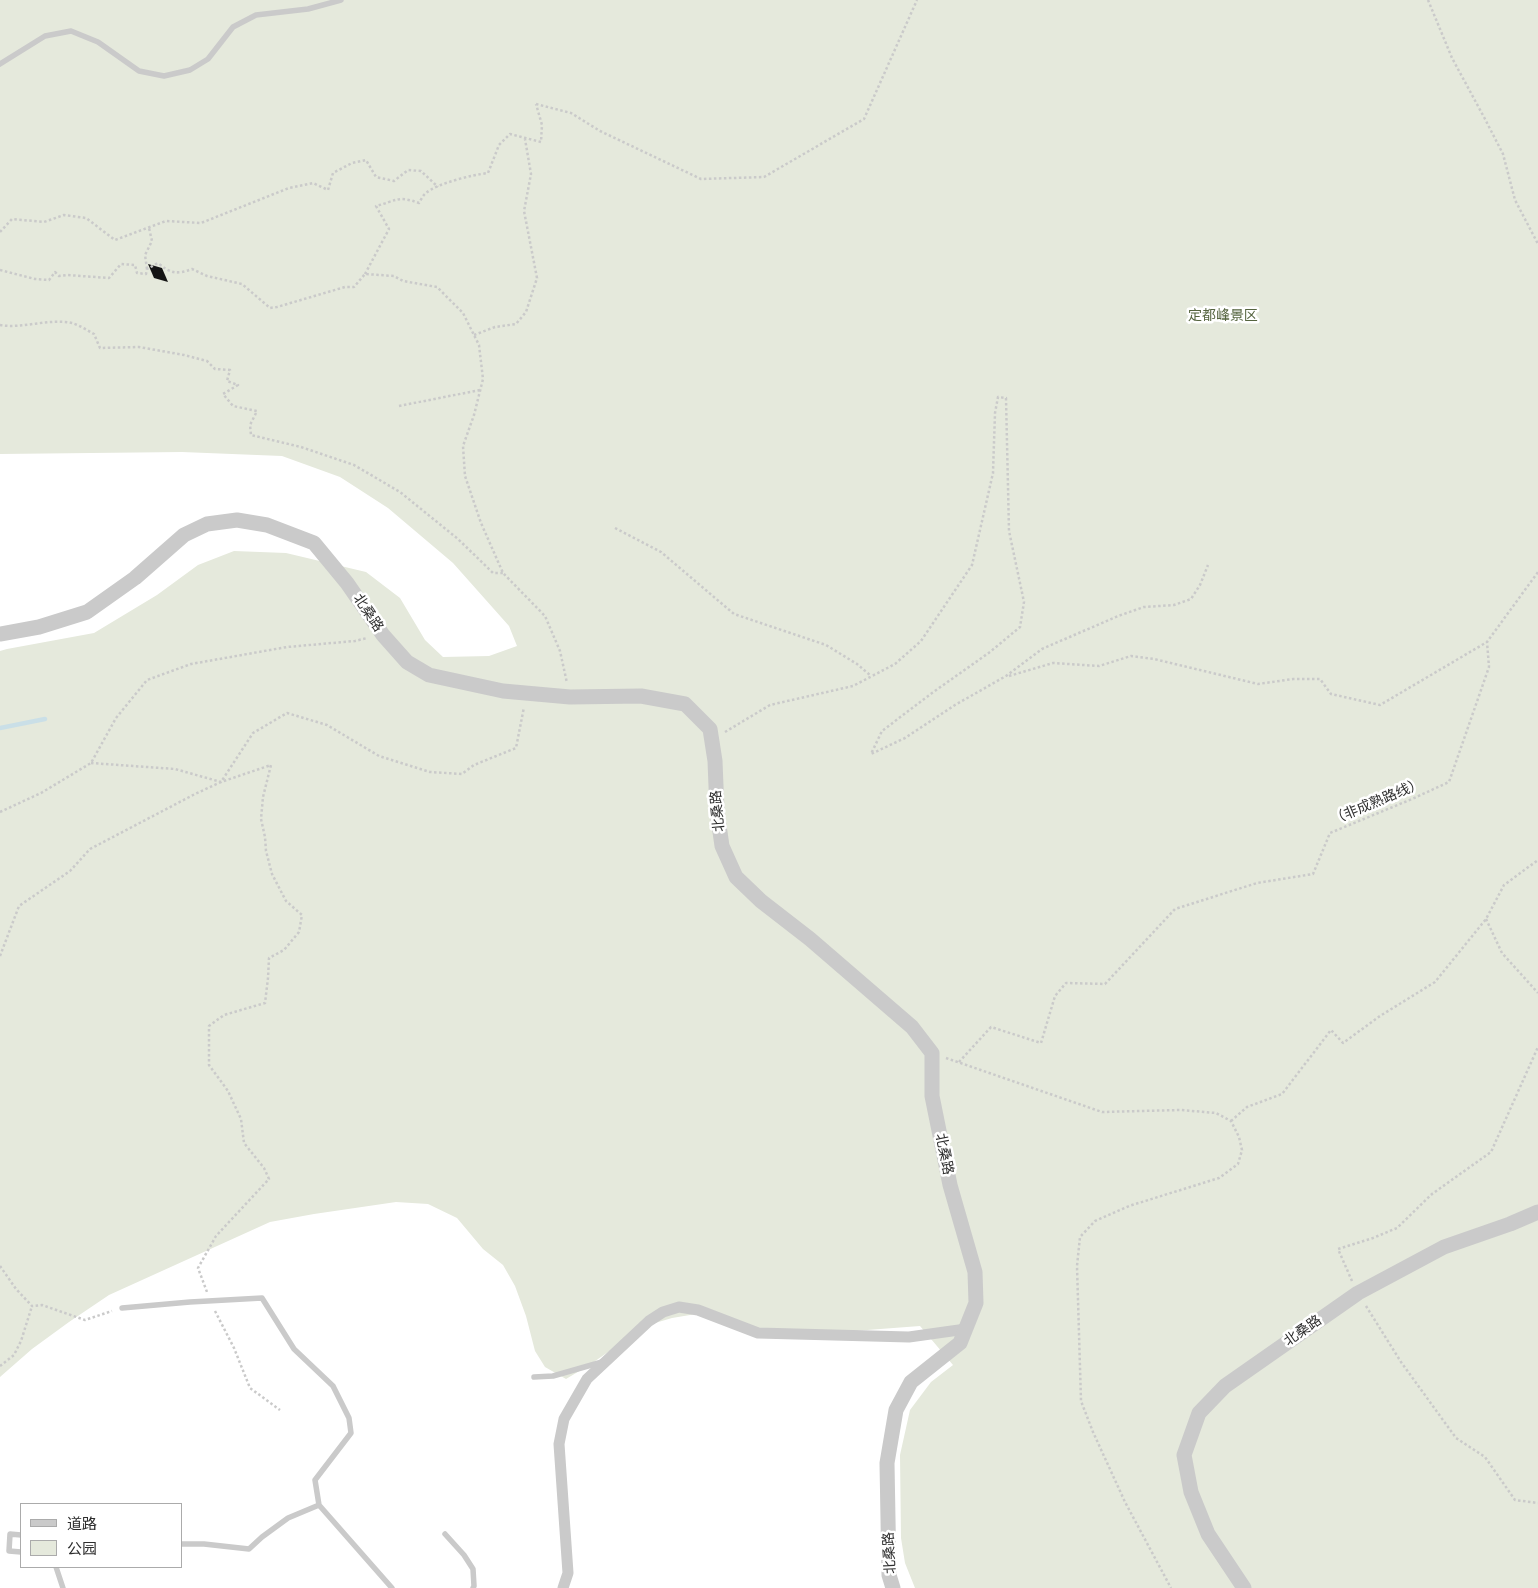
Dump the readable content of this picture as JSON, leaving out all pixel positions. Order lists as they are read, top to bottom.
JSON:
{
  "streets": {
    "street": ["北桑路"],
    "path": ["（非成熟路线）"]
  },
  "parks": ["定都峰景区"],
  "legend": ["道路", "公园"]
}
